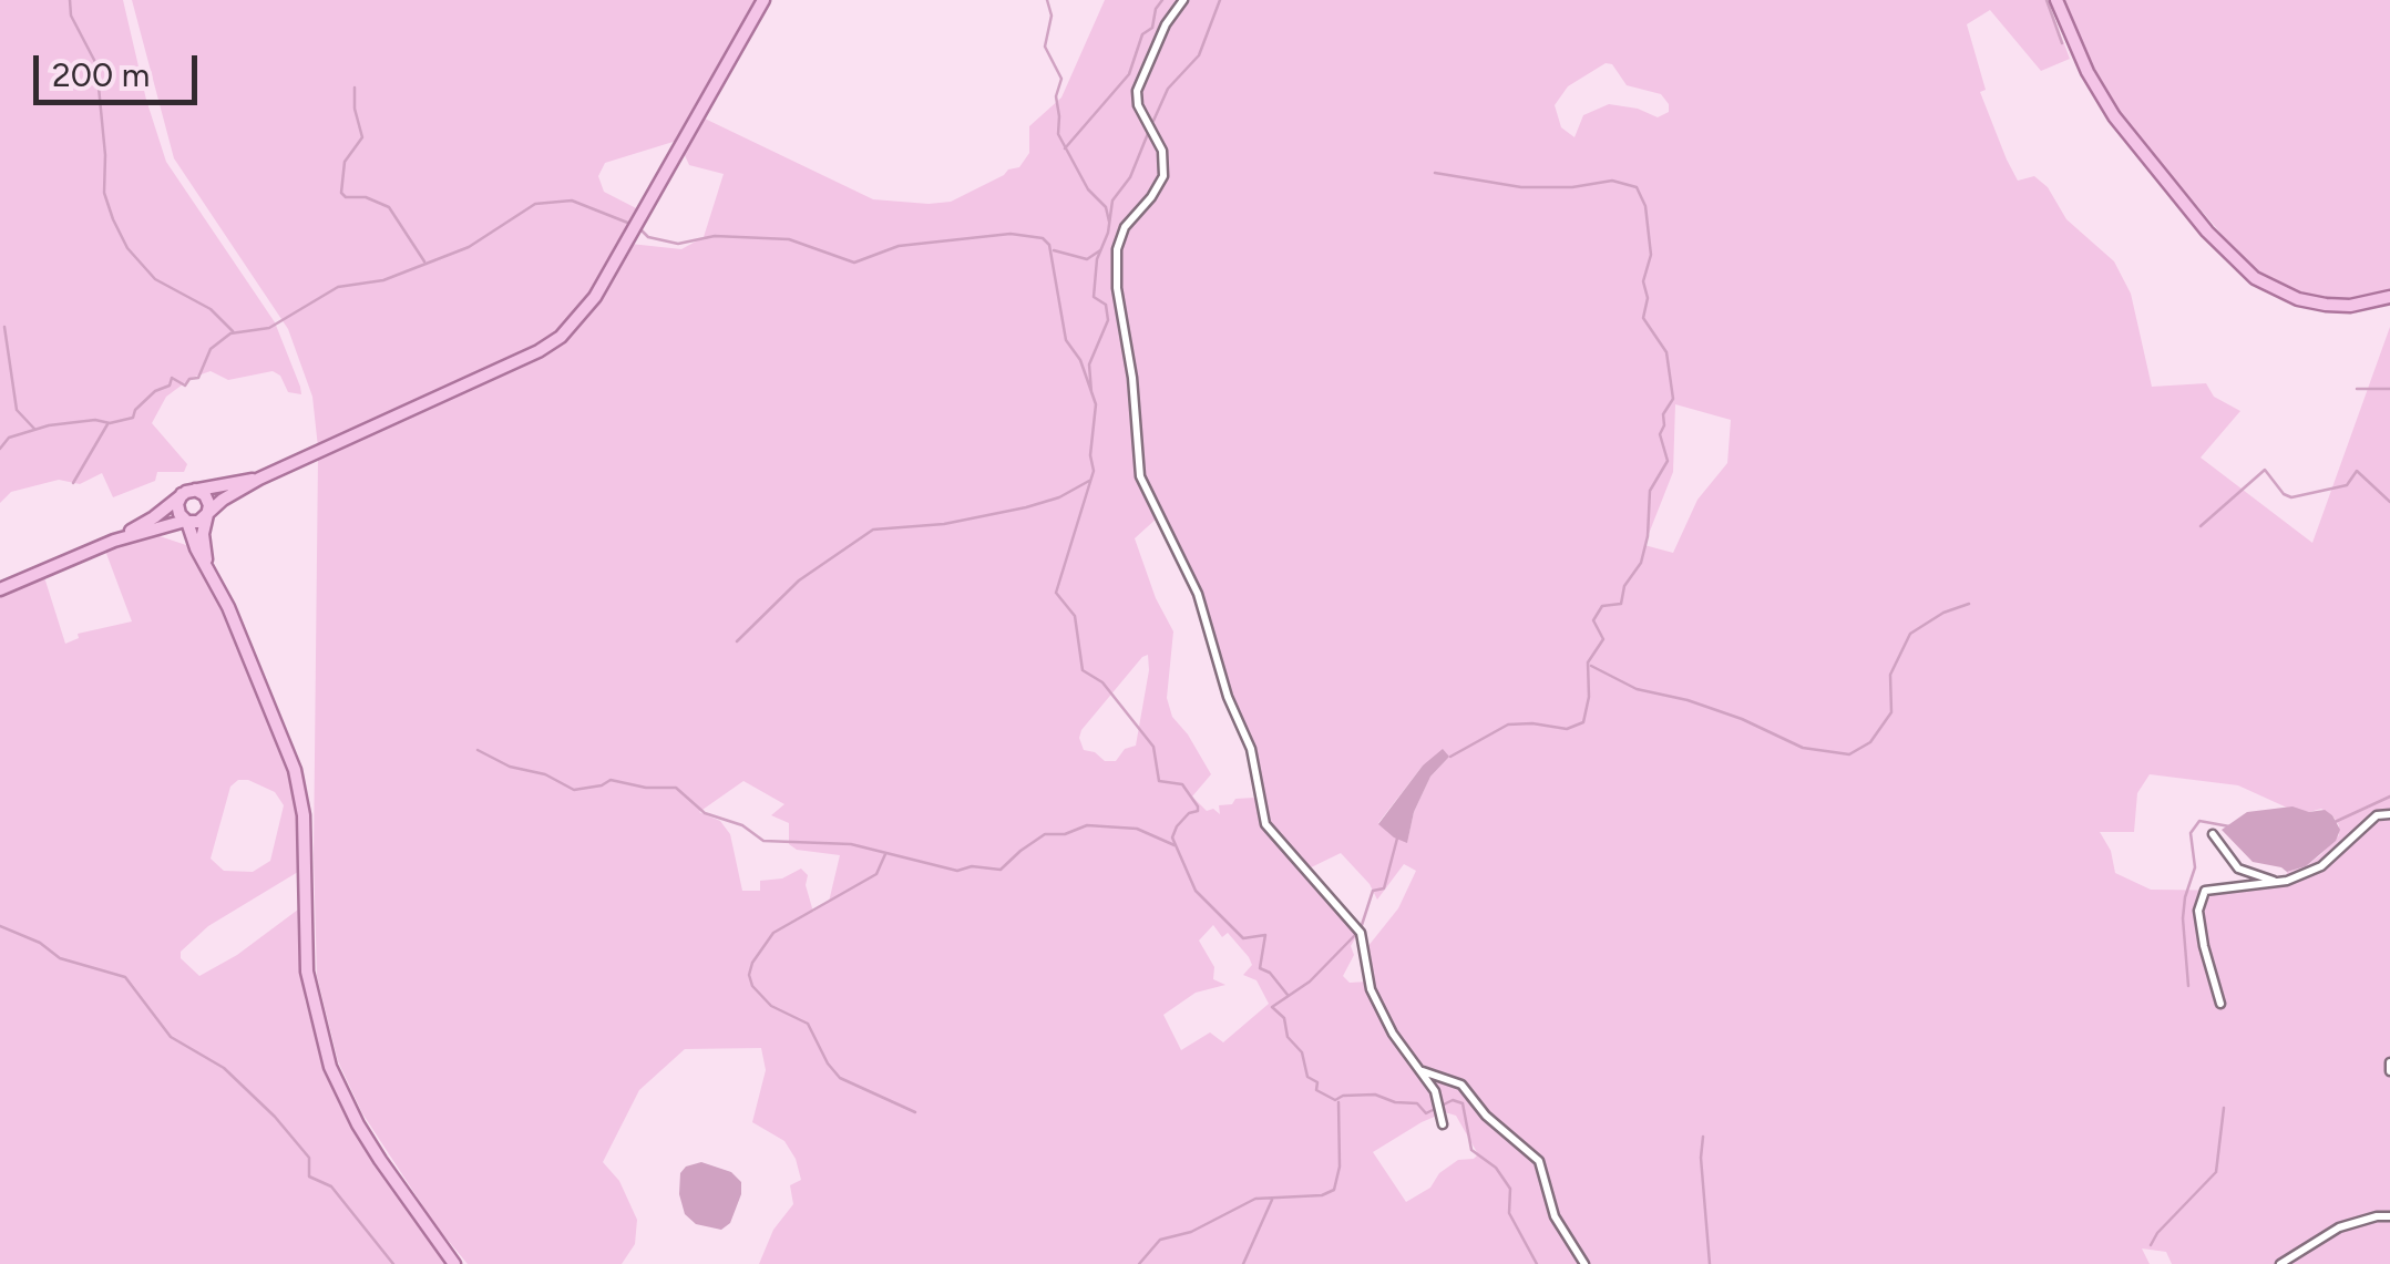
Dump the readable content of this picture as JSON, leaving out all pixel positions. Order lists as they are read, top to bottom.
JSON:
{
  "scale_bar": "200 m"
}
